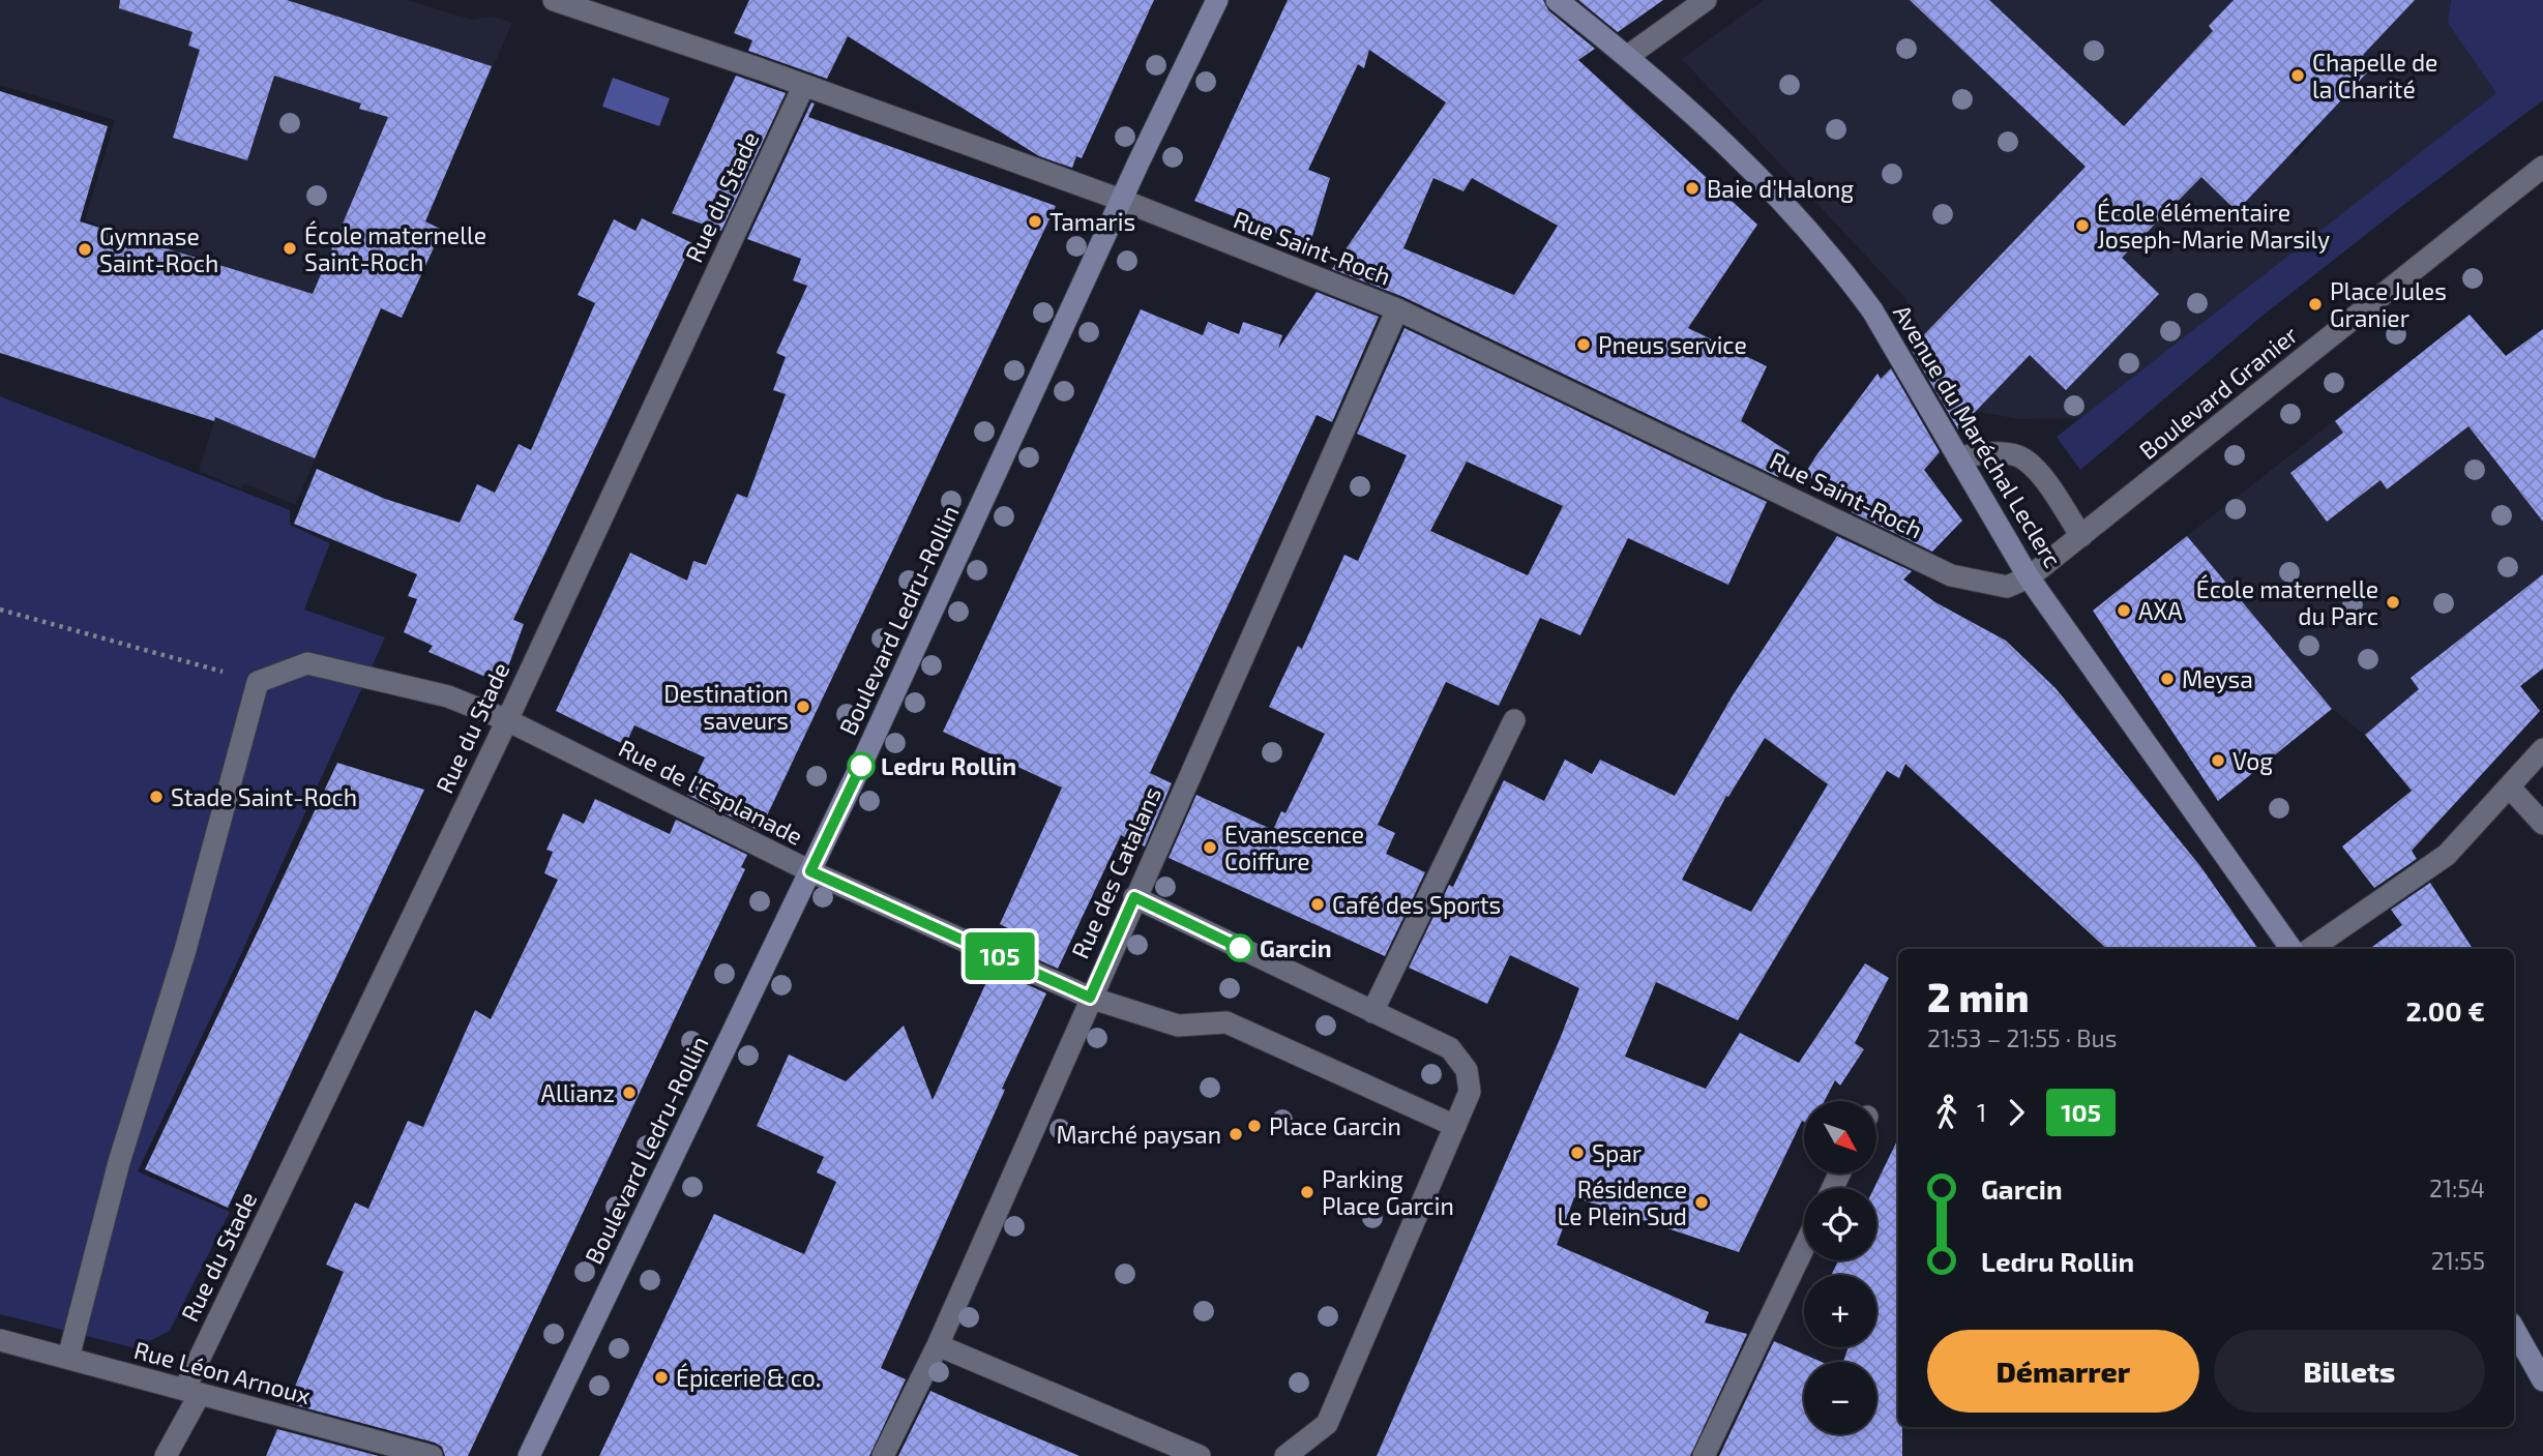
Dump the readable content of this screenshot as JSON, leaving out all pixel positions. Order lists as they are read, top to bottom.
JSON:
{
  "streets": {
    "main road": ["Avenue du Maréchal Leclerc", "Boulevard Ledru-Rollin"],
    "street": [
      "Rue du Stade",
      "Rue Saint-Roch",
      "Boulevard Granier",
      "Rue de l'Esplanade",
      "Rue des Catalans",
      "Rue Léon Arnoux"
    ]
  },
  "crossings": [
    ["Rue du Stade", "Rue Saint-Roch"],
    ["Rue du Stade", "Rue de l'Esplanade"],
    ["Rue du Stade", "Rue Léon Arnoux"],
    ["Rue Saint-Roch", "Boulevard Granier"],
    ["Rue Saint-Roch", "Avenue du Maréchal Leclerc"],
    ["Rue Saint-Roch", "Boulevard Ledru-Rollin"],
    ["Rue Saint-Roch", "Rue des Catalans"],
    ["Boulevard Granier", "Avenue du Maréchal Leclerc"],
    ["Boulevard Ledru-Rollin", "Rue de l'Esplanade"],
    ["Rue de l'Esplanade", "Rue des Catalans"]
  ],
  "places": [
    "Chapelle de la Charité",
    "Baie d'Halong",
    "Tamaris",
    "École élémentaire Joseph-Marie Marsily",
    "École maternelle Saint-Roch",
    "Gymnase Saint-Roch",
    "Place Jules Granier",
    "Pneus service",
    "École maternelle du Parc",
    "AXA",
    "Meysa",
    "Destination saveurs",
    "Vog",
    "Ledru Rollin",
    "Stade Saint-Roch",
    "Evanescence Coiffure",
    "Café des Sports",
    "Garcin",
    "Allianz",
    "Place Garcin",
    "Marché paysan",
    "Spar",
    "Parking Place Garcin",
    "Résidence Le Plein Sud",
    "Épicerie & co."
  ],
  "lines": ["bus line 105"],
  "north": "bottom right",
  "page": {
    "on_map": "105",
    "heading": ["2 min", "21:53 – 21:55 · Bus", "2.00 €"],
    "legs": ["1", "105"],
    "map_buttons": ["+", "−"],
    "list": [
      {
        "name": "Garcin",
        "value": "21:54"
      },
      {
        "name": "Ledru Rollin",
        "value": "21:55"
      }
    ],
    "buttons": ["Démarrer", "Billets"]
  }
}
